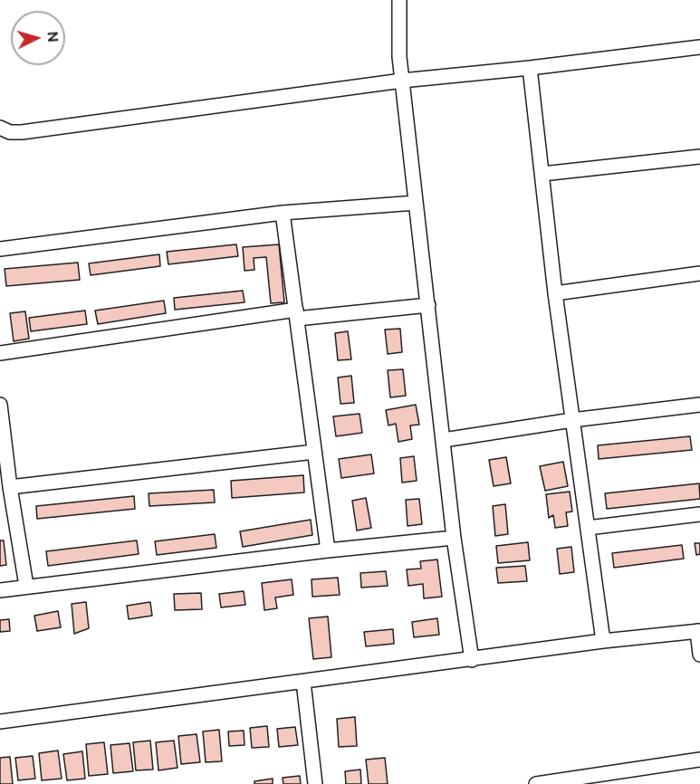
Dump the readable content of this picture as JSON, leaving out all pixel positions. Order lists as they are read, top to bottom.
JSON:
{
  "north": "right"
}
